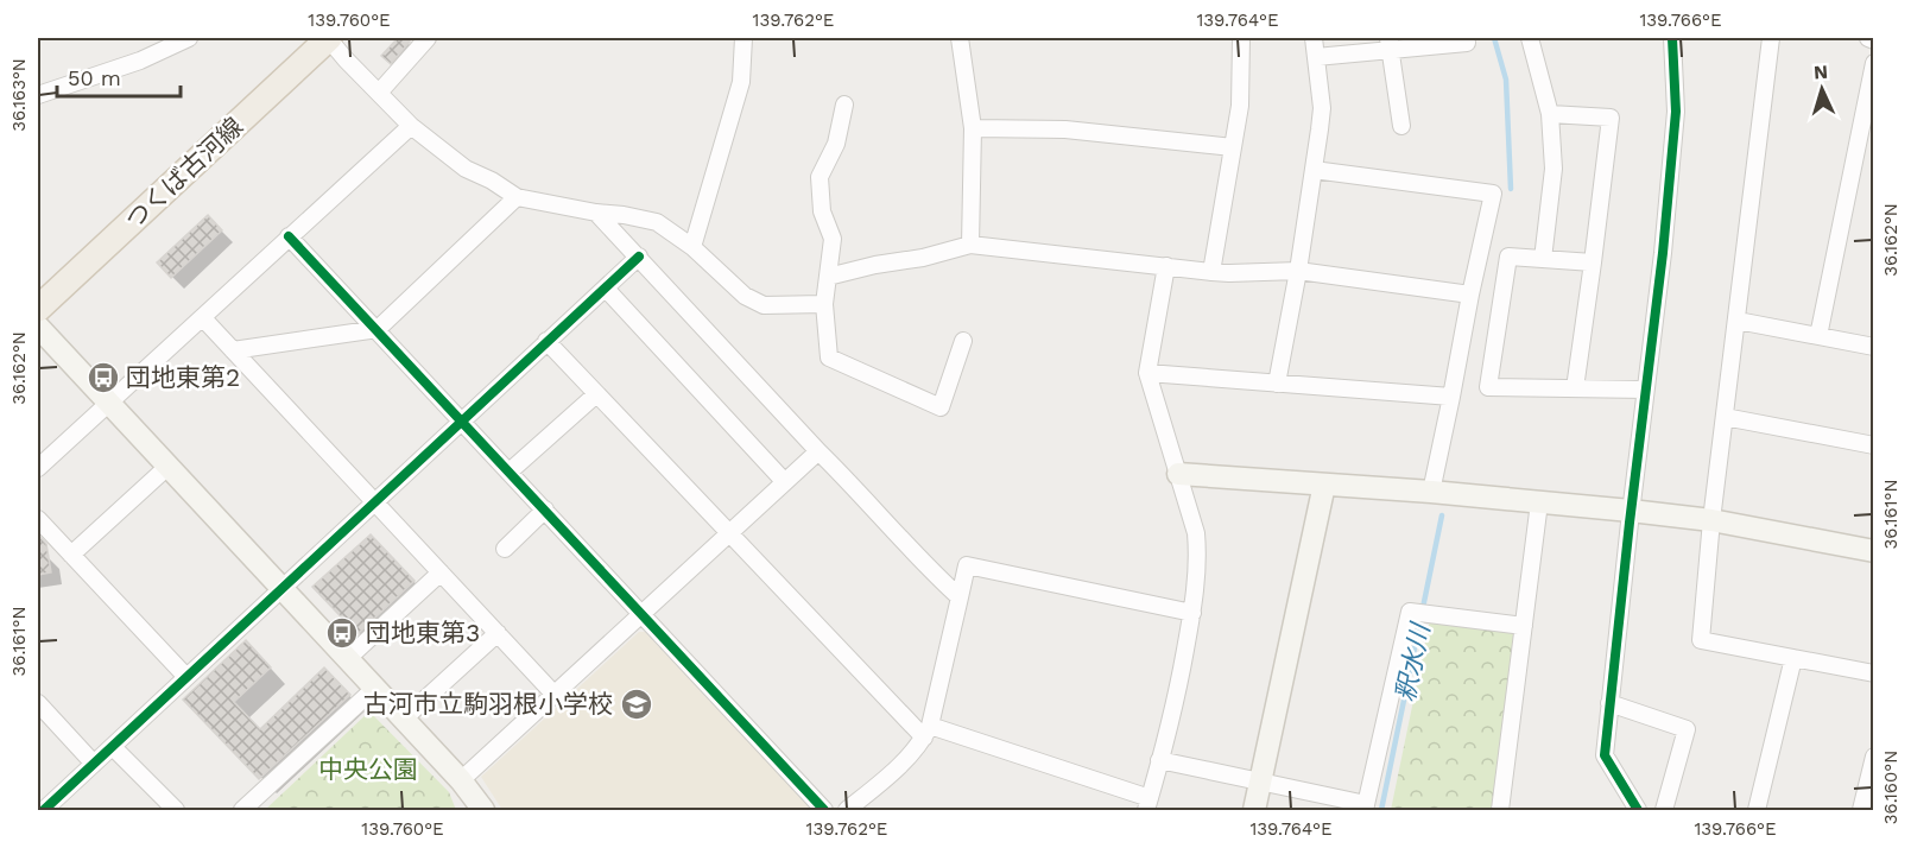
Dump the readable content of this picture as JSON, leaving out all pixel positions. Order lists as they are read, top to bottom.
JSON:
{
  "streets": {
    "main road": ["つくば古河線"]
  },
  "water": ["釈水川"],
  "parks": ["中央公園"],
  "places": {
    "bus stop": ["団地東第2", "団地東第3"],
    "school or university": ["古河市立駒羽根小学校"]
  },
  "scale_bar": "50 m",
  "north": "top",
  "coordinates": [
    "139.760°E",
    "139.762°E",
    "139.764°E",
    "139.766°E",
    "36.163°N",
    "36.162°N",
    "36.161°N",
    "36.160°N"
  ]
}
